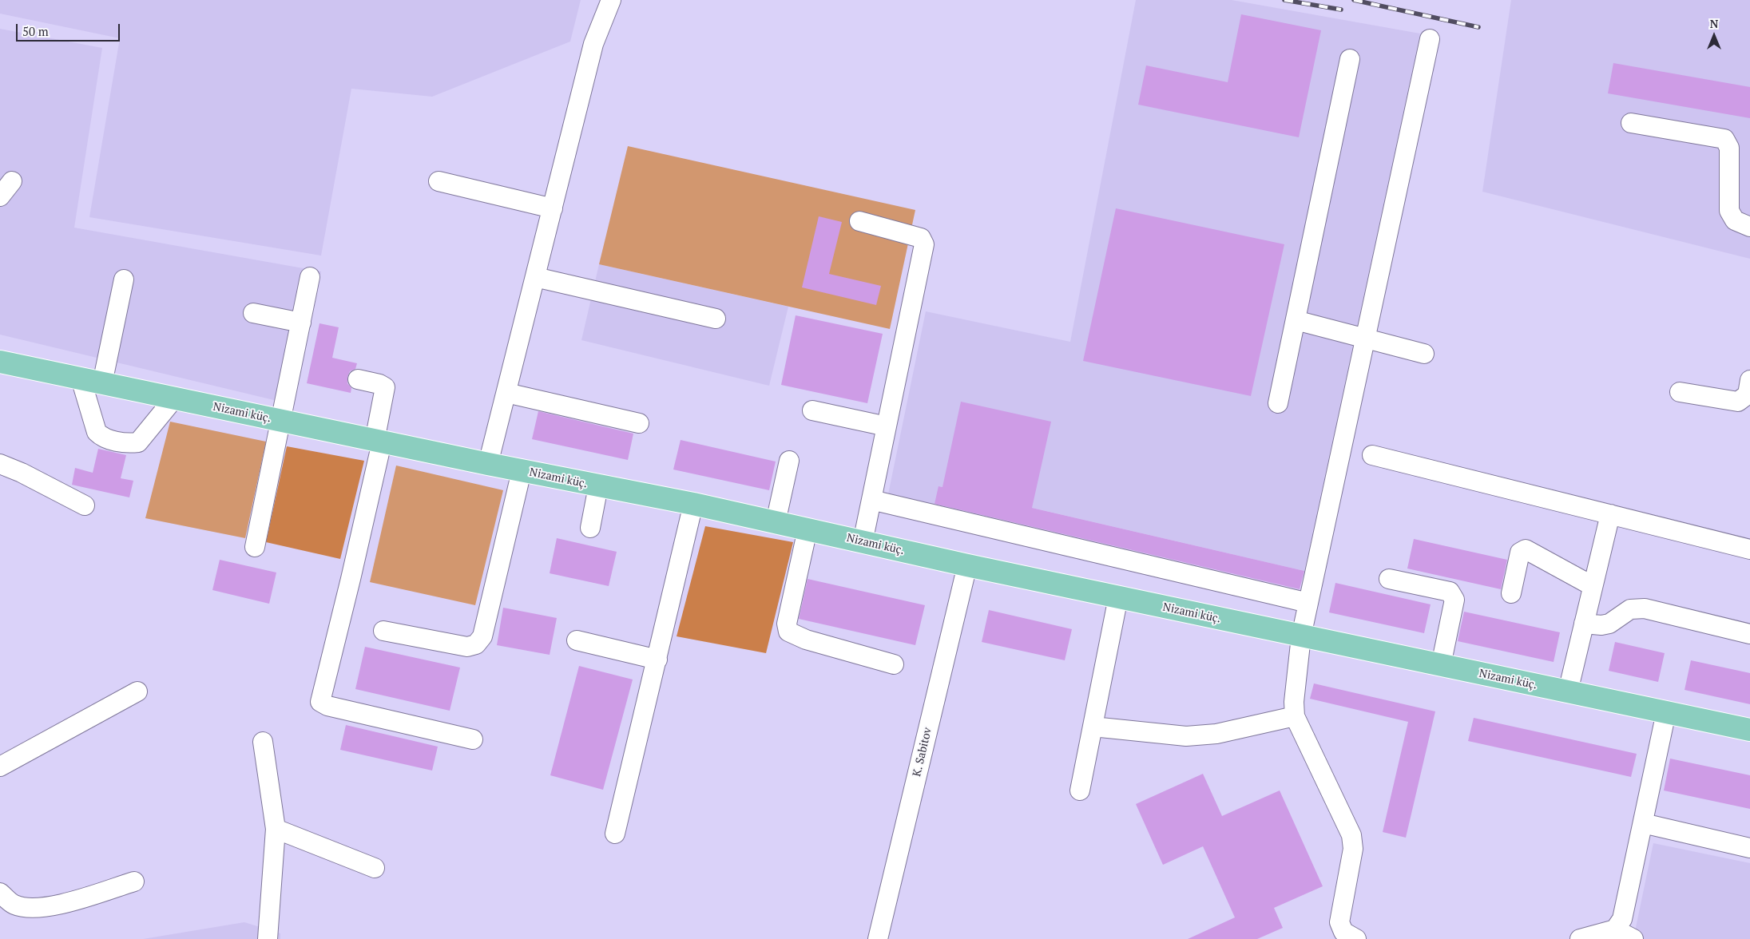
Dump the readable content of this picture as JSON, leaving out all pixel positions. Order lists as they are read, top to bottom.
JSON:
{
  "streets": {
    "main road": ["Nizami küç."],
    "street": ["K. Sabitov"]
  },
  "crossings": [
    ["Nizami küç.", "K. Sabitov"]
  ],
  "scale_bar": "50 m",
  "north": "top"
}
